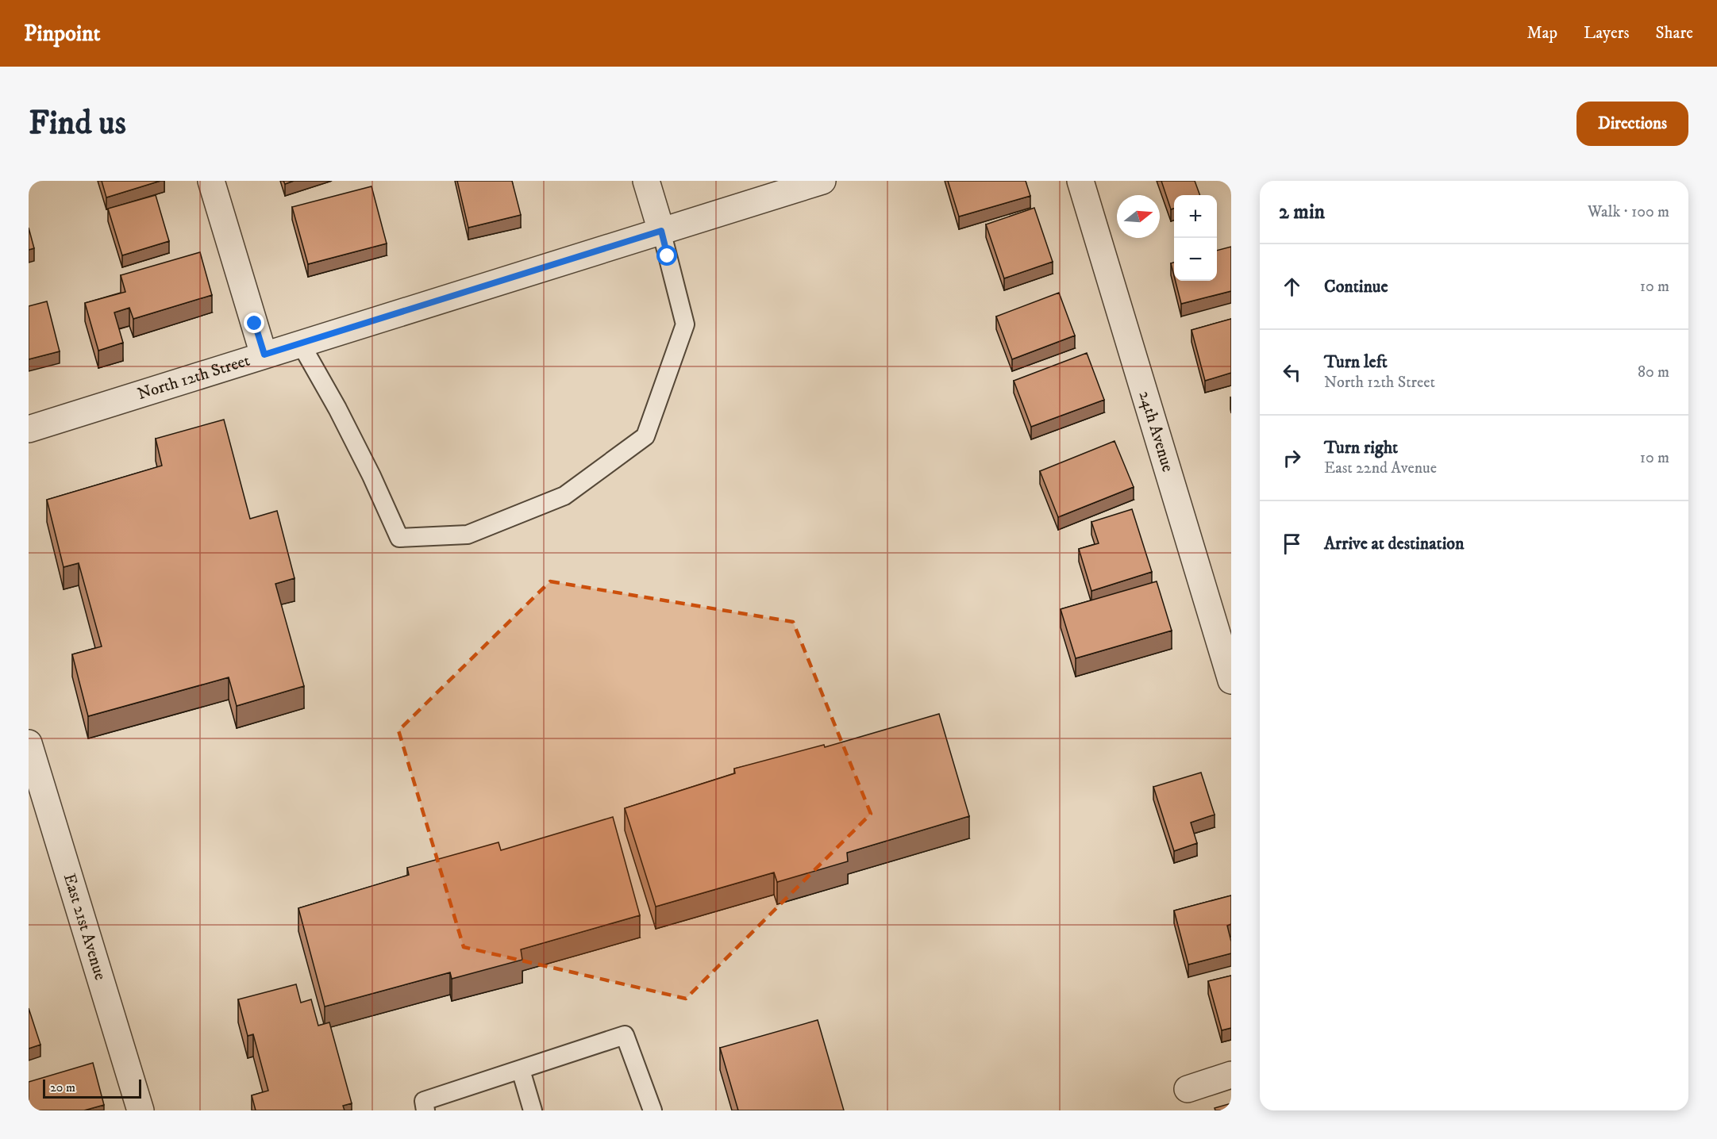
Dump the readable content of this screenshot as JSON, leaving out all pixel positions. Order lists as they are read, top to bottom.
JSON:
{
  "streets": {
    "street": ["North 12th Street", "24th Avenue", "East 21st Avenue"]
  },
  "scale_bar": "20 m",
  "north": "right",
  "page": {
    "header": "Pinpoint",
    "nav": ["Map", "Layers", "Share"],
    "buttons": "Directions",
    "title": "Find us",
    "heading": ["2 min", "Walk · 100 m"],
    "map_buttons": ["+", "−"],
    "list": [
      ["Continue", "10 m"],
      ["Turn left", "North 12th Street", "80 m"],
      ["Turn right", "East 22nd Avenue", "10 m"],
      "Arrive at destination"
    ],
    "scale": "20 m"
  }
}
